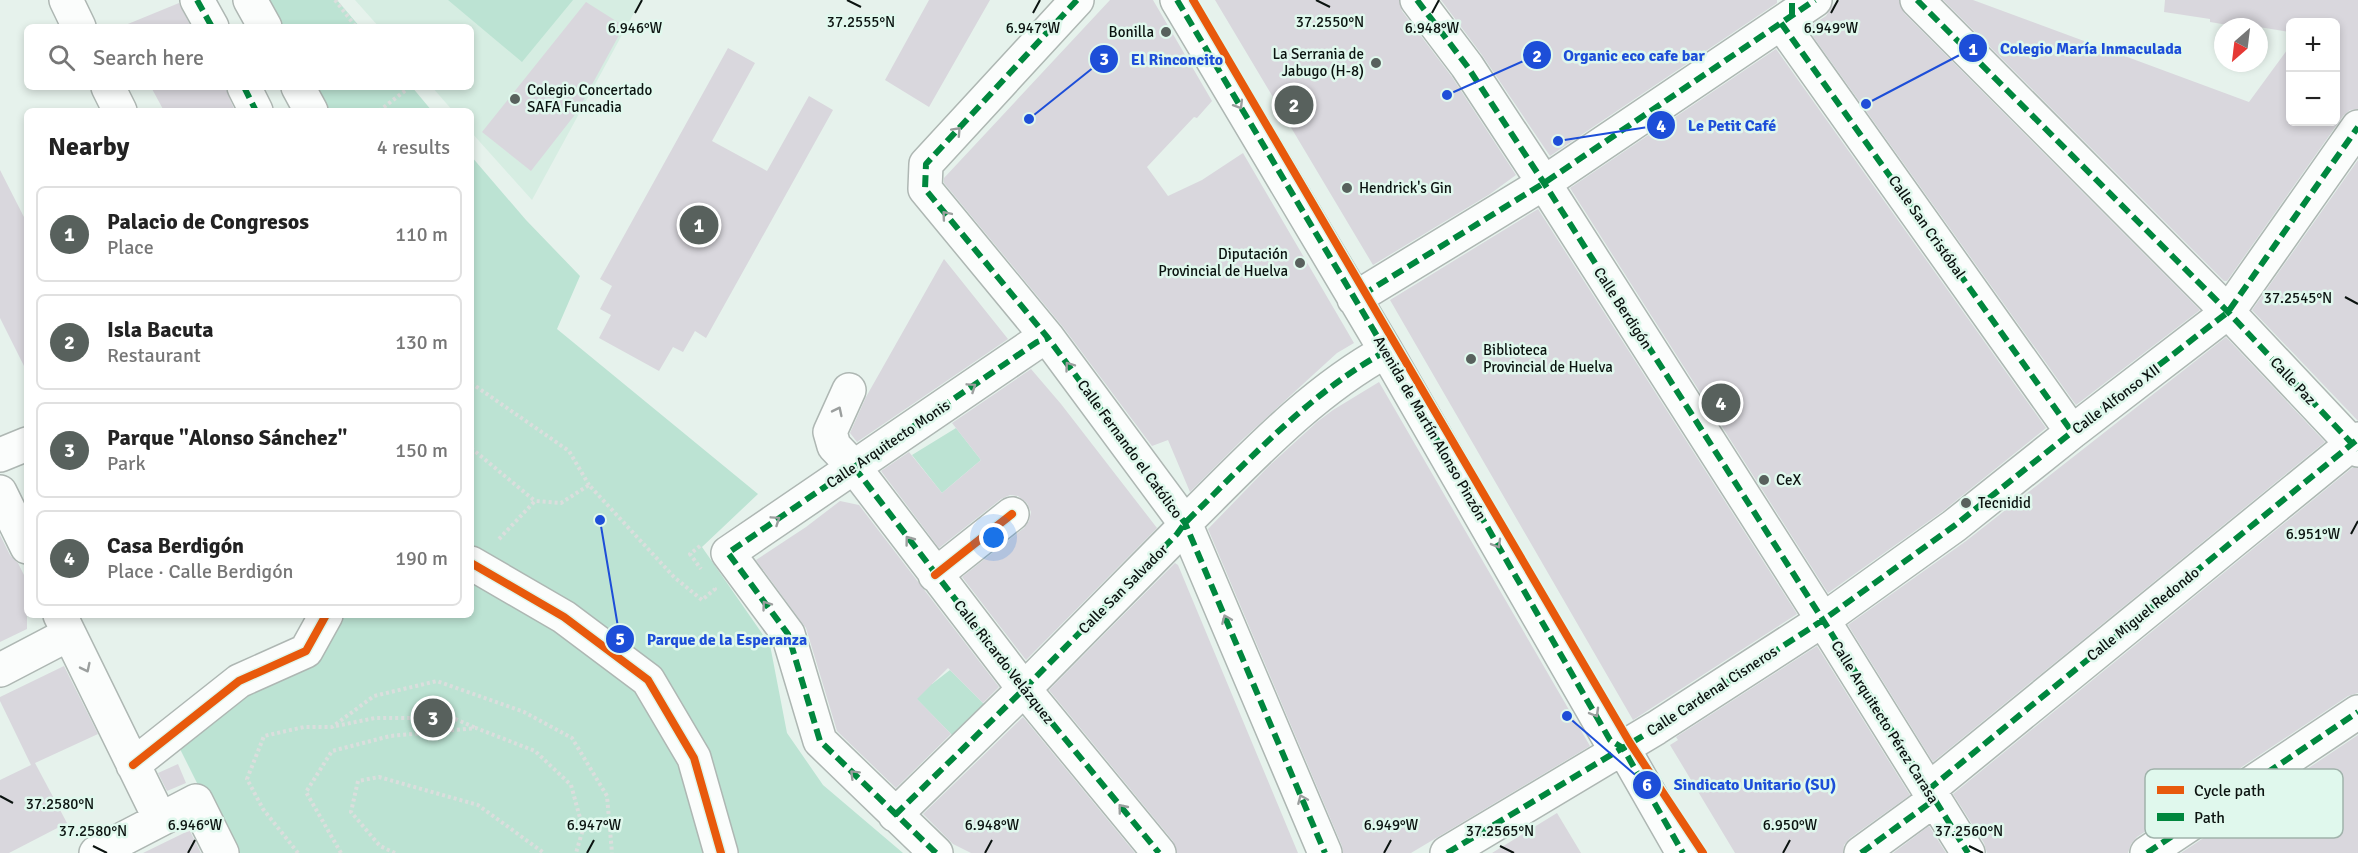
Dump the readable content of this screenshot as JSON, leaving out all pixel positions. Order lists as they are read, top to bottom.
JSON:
{
  "streets": {
    "street": [
      "Calle San Cristóbal",
      "Calle Berdigón",
      "Calle Paz",
      "Calle Alfonso XII",
      "Avenida de Martín Alonso Pinzón",
      "Calle Arquitecto Monis",
      "Calle Fernando el Católico",
      "Calle San Salvador",
      "Calle Miguel Redondo",
      "Calle Ricardo Velázquez",
      "Calle Cardenal Cisneros",
      "Calle Arquitecto Pérez Carasa"
    ]
  },
  "crossings": [
    ["Calle San Cristóbal", "Calle Alfonso XII"],
    ["Calle Berdigón", "Calle Alfonso XII"],
    ["Calle Berdigón", "Calle Cardenal Cisneros"],
    ["Calle Berdigón", "Calle Arquitecto Pérez Carasa"],
    ["Calle Paz", "Calle Alfonso XII"],
    ["Calle Paz", "Calle Miguel Redondo"],
    ["Calle Alfonso XII", "Calle Cardenal Cisneros"],
    ["Calle Alfonso XII", "Calle Arquitecto Pérez Carasa"],
    ["Avenida de Martín Alonso Pinzón", "Calle San Salvador"],
    ["Avenida de Martín Alonso Pinzón", "Calle Cardenal Cisneros"],
    ["Calle Arquitecto Monis", "Calle Fernando el Católico"],
    ["Calle Arquitecto Monis", "Calle San Salvador"],
    ["Calle Arquitecto Monis", "Calle Ricardo Velázquez"],
    ["Calle Fernando el Católico", "Calle San Salvador"],
    ["Calle San Salvador", "Calle Ricardo Velázquez"],
    ["Calle Miguel Redondo", "Calle Arquitecto Pérez Carasa"],
    ["Calle Cardenal Cisneros", "Calle Arquitecto Pérez Carasa"]
  ],
  "one_way": ["Avenida de Martín Alonso Pinzón", "Calle Fernando el Católico", "Calle Ricardo Velázquez"],
  "places": [
    "Bonilla",
    "La Serrania de Jabugo (H-8)",
    "Organic eco cafe bar",
    "Colegio Concertado SAFA Funcadia",
    "Colegio María Inmaculada",
    "El Rinconcito",
    "Le Petit Café",
    "Hendrick's Gin",
    "Diputación Provincial de Huelva",
    "Biblioteca Provincial de Huelva",
    "CeX",
    "Tecnidid",
    "Parque de la Esperanza",
    "Sindicato Unitario (SU)"
  ],
  "legend": ["Cycle path", "Path"],
  "north": "bottom left",
  "page": {
    "map_buttons": ["+", "−"],
    "search": "Search here",
    "pins": [
      "2",
      "1",
      "4",
      "3"
    ],
    "heading": ["Nearby", "4 results"],
    "list": [
      {
        "mark": "1",
        "name": "Palacio de Congresos",
        "note": "Place",
        "value": "110 m"
      },
      {
        "mark": "2",
        "name": "Isla Bacuta",
        "note": "Restaurant",
        "value": "130 m"
      },
      {
        "mark": "3",
        "name": "Parque \"Alonso Sánchez\"",
        "note": "Park",
        "value": "150 m"
      },
      {
        "mark": "4",
        "name": "Casa Berdigón",
        "note": "Place · Calle Berdigón",
        "value": "190 m"
      }
    ]
  },
  "coordinates": [
    "37.2555°N",
    "37.2550°N",
    "6.946°W",
    "6.947°W",
    "6.948°W",
    "6.949°W",
    "37.2545°N",
    "6.951°W",
    "37.2580°N",
    "6.950°W",
    "37.2565°N",
    "37.2560°N"
  ]
}
